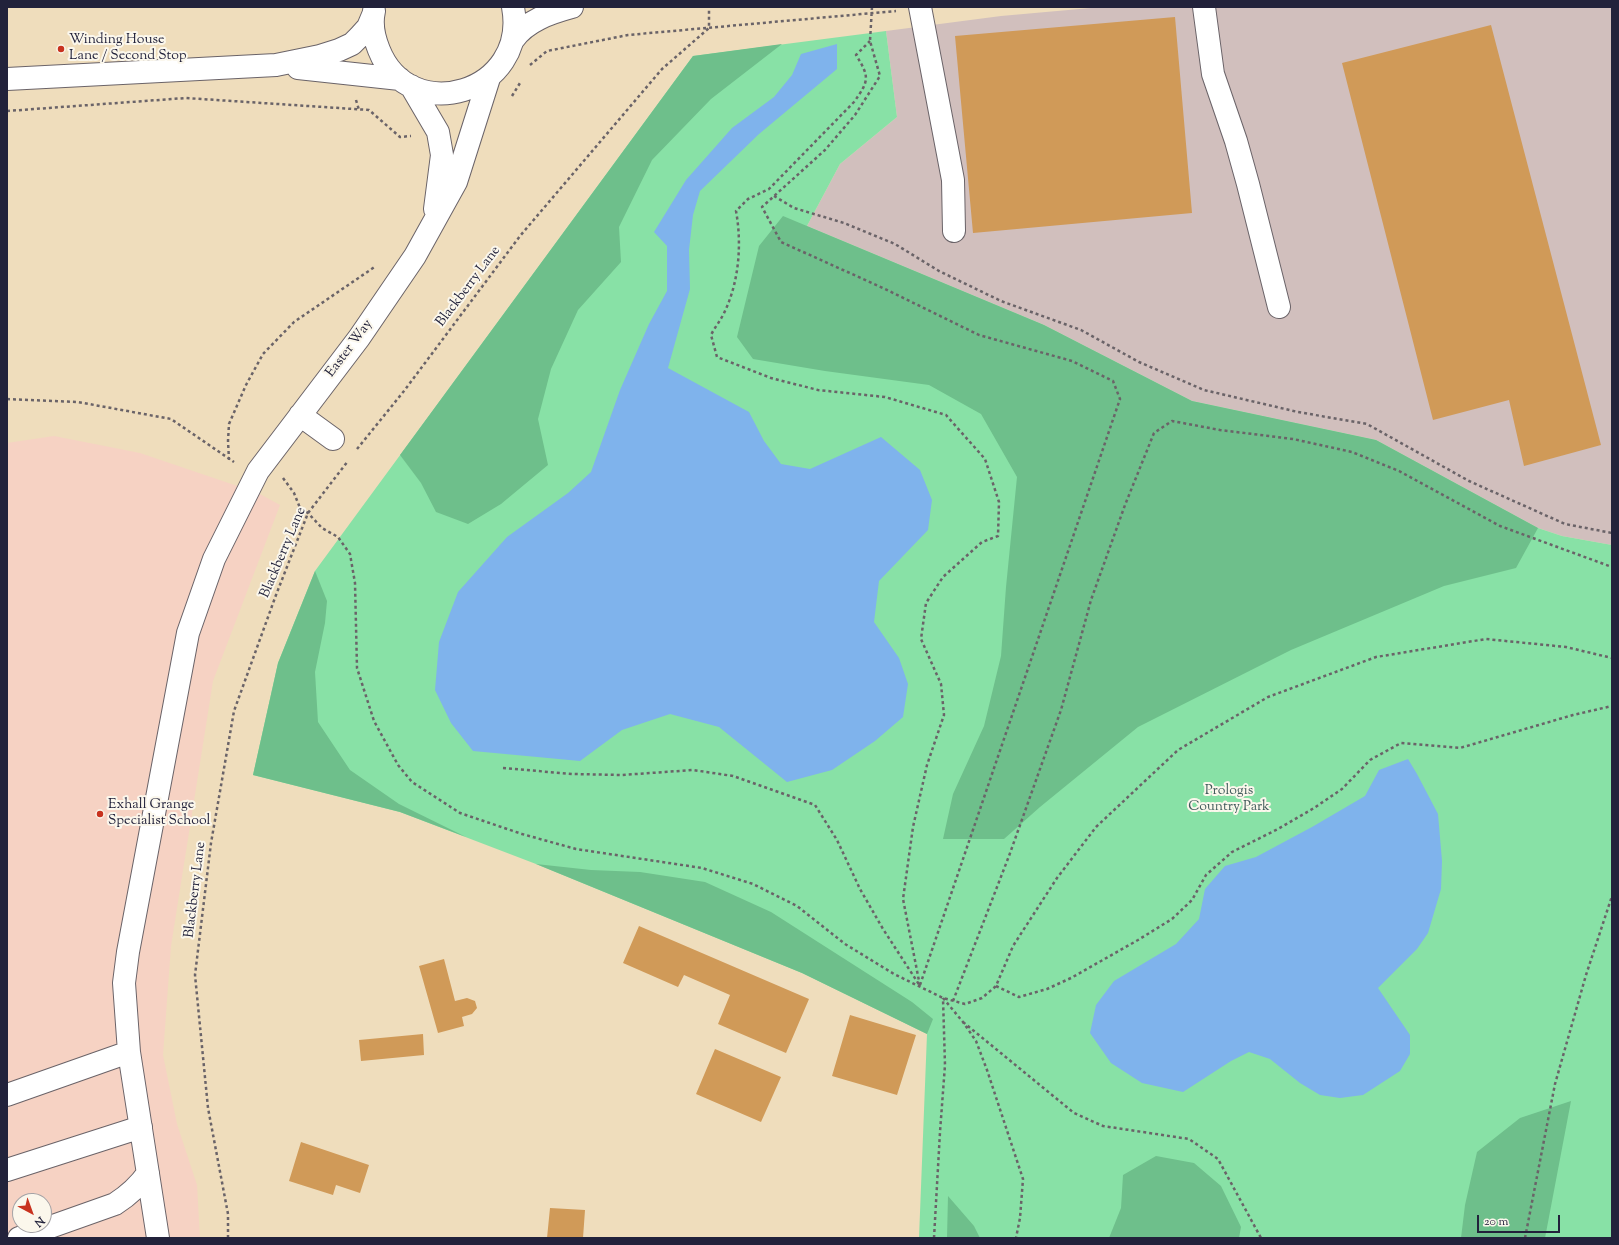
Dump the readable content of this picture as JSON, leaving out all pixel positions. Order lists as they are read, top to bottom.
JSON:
{
  "streets": {
    "street": ["Easter Way"],
    "path": ["Blackberry Lane"]
  },
  "parks": ["Prologis Country Park"],
  "places": ["Winding House Lane / Second Stop", "Exhall Grange Specialist School"],
  "scale_bar": "20 m",
  "north": "bottom right"
}
